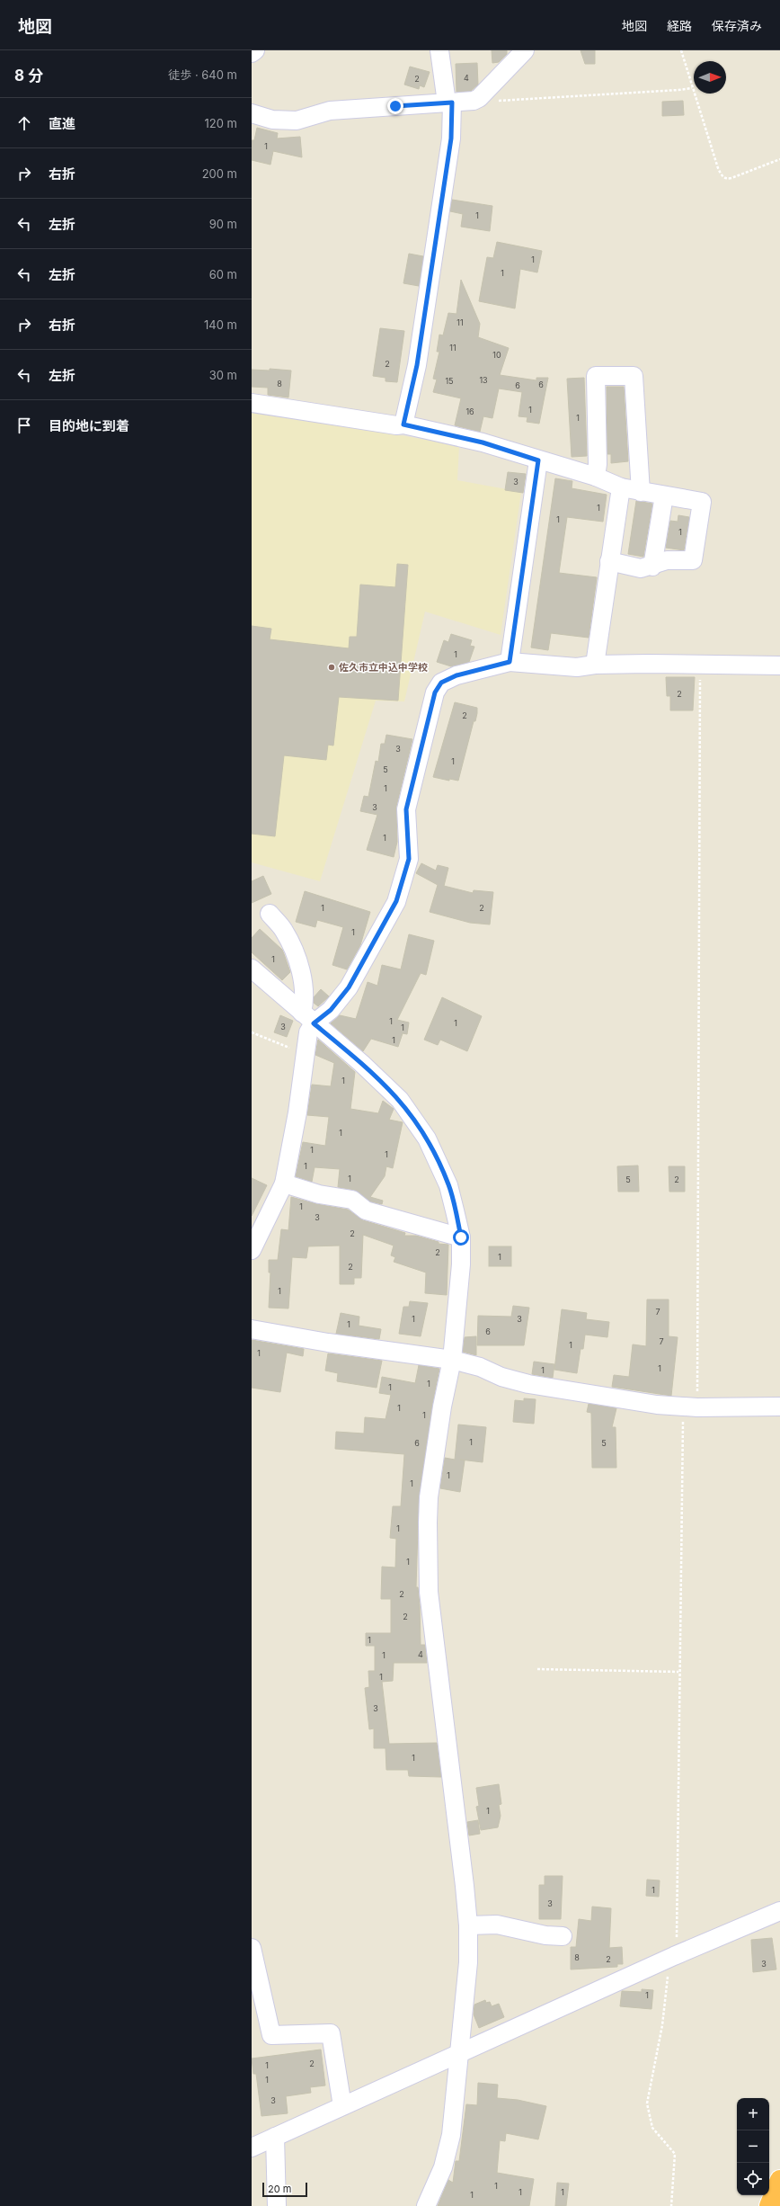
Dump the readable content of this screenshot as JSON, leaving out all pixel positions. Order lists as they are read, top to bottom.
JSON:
{
  "places": ["佐久市立中込中学校"],
  "house_numbers": [
    "4",
    "2",
    "1",
    "1",
    "1",
    "1",
    "11",
    "11",
    "10",
    "2",
    "13",
    "15",
    "8",
    "6",
    "6",
    "1",
    "16",
    "1",
    "3",
    "1",
    "1",
    "1",
    "1",
    "2",
    "2",
    "3",
    "1",
    "5",
    "1",
    "3",
    "1",
    "1",
    "2",
    "1",
    "1",
    "1",
    "1",
    "3",
    "1",
    "1",
    "1",
    "1",
    "1",
    "1",
    "1",
    "1",
    "5",
    "2",
    "1",
    "3",
    "2",
    "2",
    "1",
    "2",
    "1",
    "7",
    "1",
    "3",
    "1",
    "6",
    "7",
    "1",
    "1",
    "1",
    "1",
    "1",
    "1",
    "1",
    "1",
    "1",
    "6",
    "5",
    "1",
    "1",
    "1",
    "1",
    "2",
    "2",
    "1",
    "4",
    "1",
    "1",
    "3",
    "1",
    "1",
    "1",
    "3",
    "8",
    "2",
    "3",
    "1",
    "2",
    "1",
    "1",
    "3",
    "1",
    "1",
    "1",
    "1"
  ],
  "scale_bar": "20 m",
  "north": "right",
  "page": {
    "header": "地図",
    "nav": ["地図", "経路", "保存済み"],
    "heading": ["8 分", "徒歩 · 640 m"],
    "list": [
      ["直進", "120 m"],
      ["右折", "200 m"],
      ["左折", "90 m"],
      ["左折", "60 m"],
      ["右折", "140 m"],
      ["左折", "30 m"],
      "目的地に到着"
    ],
    "map_buttons": ["+", "−"],
    "scale": "20 m"
  }
}
